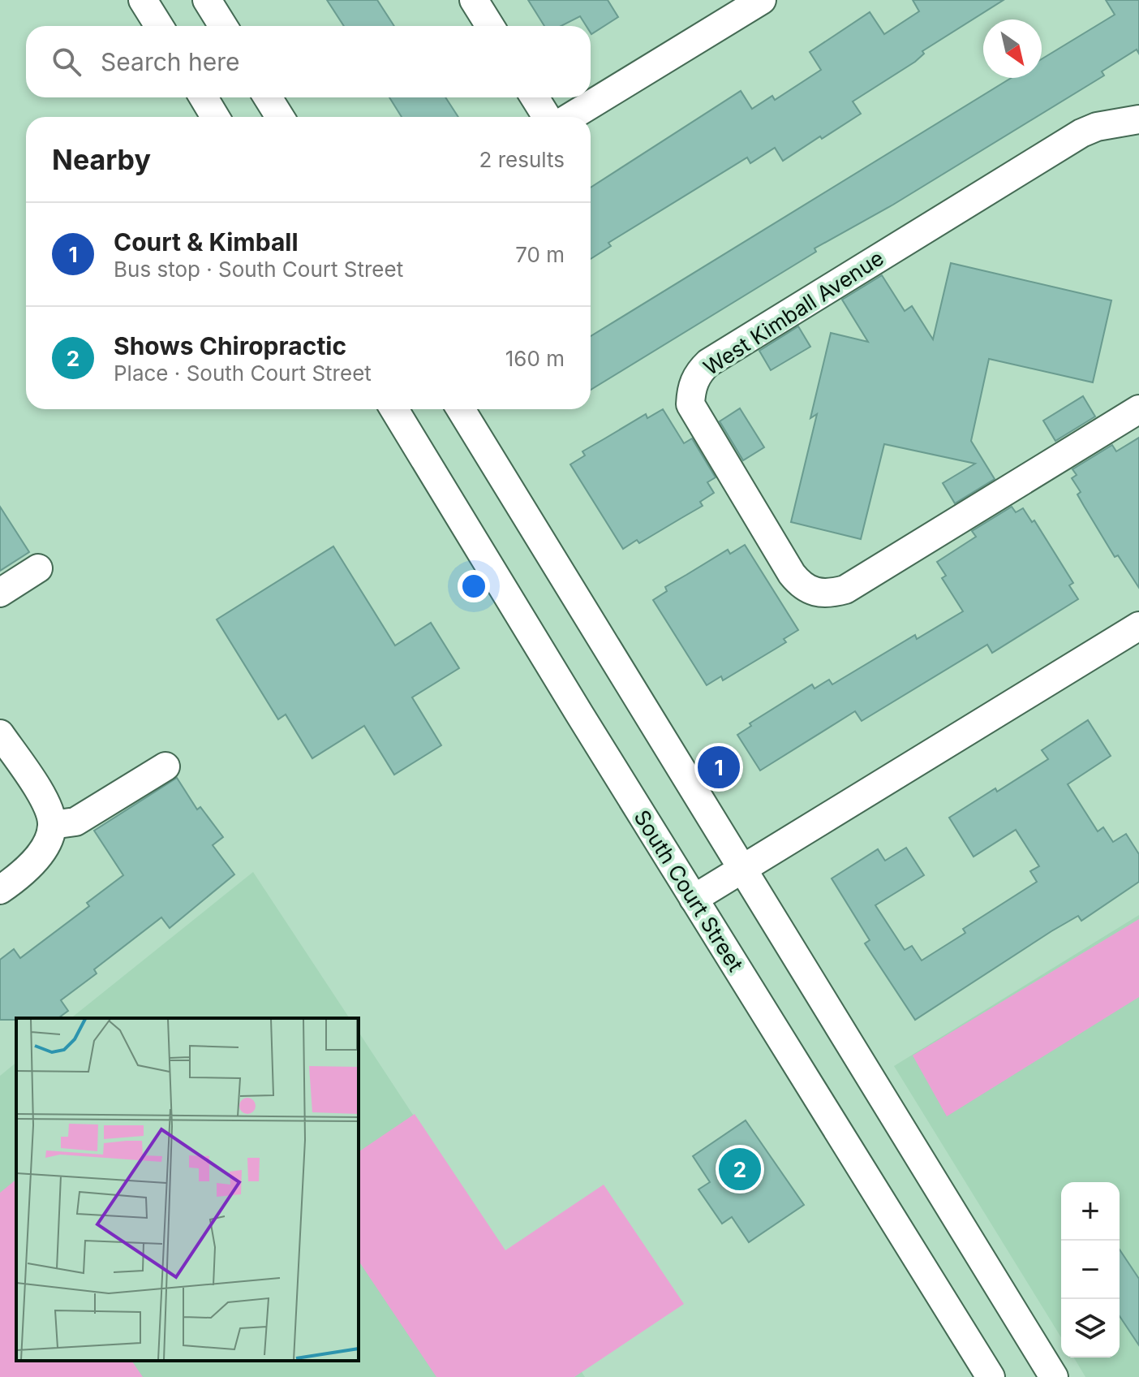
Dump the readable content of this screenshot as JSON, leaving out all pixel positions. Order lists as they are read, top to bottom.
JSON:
{
  "streets": {
    "street": ["West Kimball Avenue", "South Court Street"]
  },
  "north": "bottom right",
  "page": {
    "search": "Search here",
    "heading": ["Nearby", "2 results"],
    "list": [
      {
        "mark": "1",
        "name": "Court & Kimball",
        "note": "Bus stop · South Court Street",
        "value": "70 m"
      },
      {
        "mark": "2",
        "name": "Shows Chiropractic",
        "note": "Place · South Court Street",
        "value": "160 m"
      }
    ],
    "pins": ["1", "2"],
    "map_buttons": ["+", "−"]
  }
}
